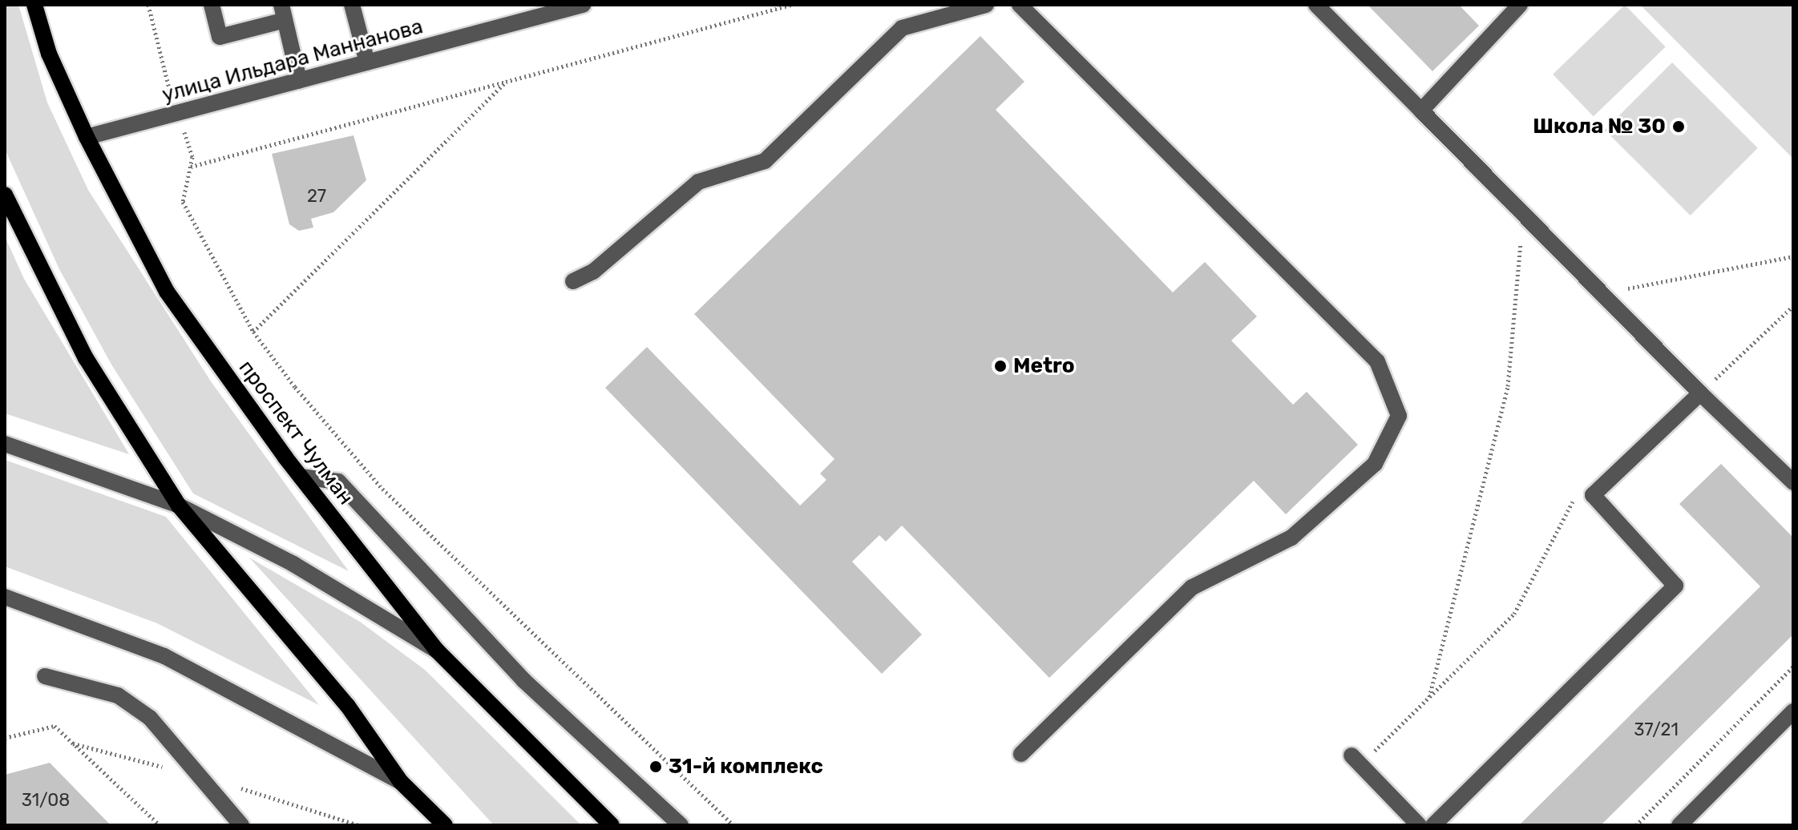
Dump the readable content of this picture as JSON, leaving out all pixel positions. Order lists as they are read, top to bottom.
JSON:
{
  "streets": {
    "main road": ["проспект Чулман"],
    "street": ["улица Ильдара Маннанова"]
  },
  "crossings": [
    ["улица Ильдара Маннанова", "проспект Чулман"]
  ],
  "places": ["Школа № 30", "Metro", "31-й комплекс"],
  "house_numbers": ["27", "37/21", "31/08"]
}
